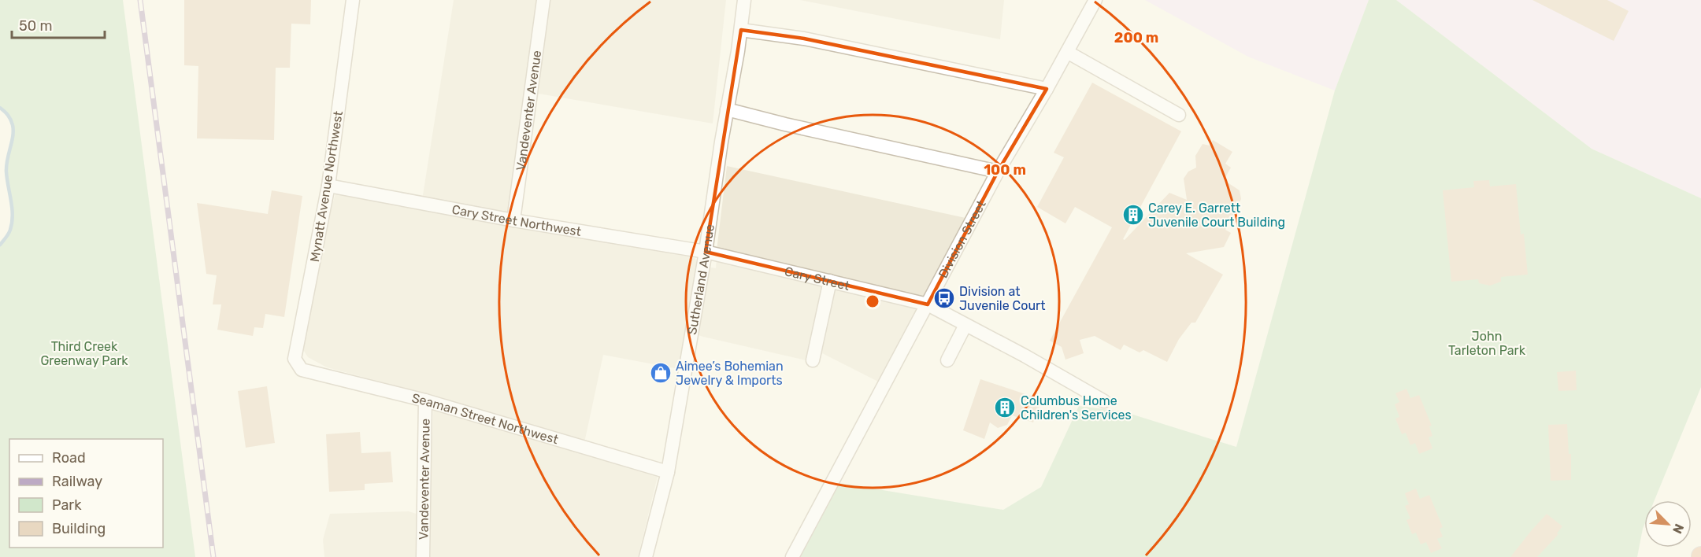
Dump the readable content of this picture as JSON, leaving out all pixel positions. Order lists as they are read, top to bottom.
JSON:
{
  "streets": {
    "street": [
      "Vandeventer Avenue",
      "Mynatt Avenue Northwest",
      "Cary Street Northwest",
      "Division Street",
      "Cary Street",
      "Sutherland Avenue",
      "Seaman Street Northwest"
    ]
  },
  "crossings": [
    ["Vandeventer Avenue", "Cary Street Northwest"],
    ["Vandeventer Avenue", "Seaman Street Northwest"],
    ["Mynatt Avenue Northwest", "Cary Street Northwest"],
    ["Mynatt Avenue Northwest", "Seaman Street Northwest"],
    ["Cary Street Northwest", "Cary Street"],
    ["Cary Street Northwest", "Sutherland Avenue"],
    ["Division Street", "Cary Street"],
    ["Cary Street", "Sutherland Avenue"],
    ["Sutherland Avenue", "Seaman Street Northwest"]
  ],
  "parks": ["John Tarleton Park", "Third Creek Greenway Park"],
  "places": {
    "building": ["Carey E. Garrett Juvenile Court Building", "Columbus Home Children's Services"],
    "bus stop": ["Division at Juvenile Court"],
    "shop": ["Aimee’s Bohemian Jewelry & Imports"]
  },
  "legend": [
    "Road",
    "Railway",
    "Park",
    "Building"
  ],
  "scale_bar": "50 m",
  "north": "bottom right",
  "rings": ["200 m", "100 m"]
}
